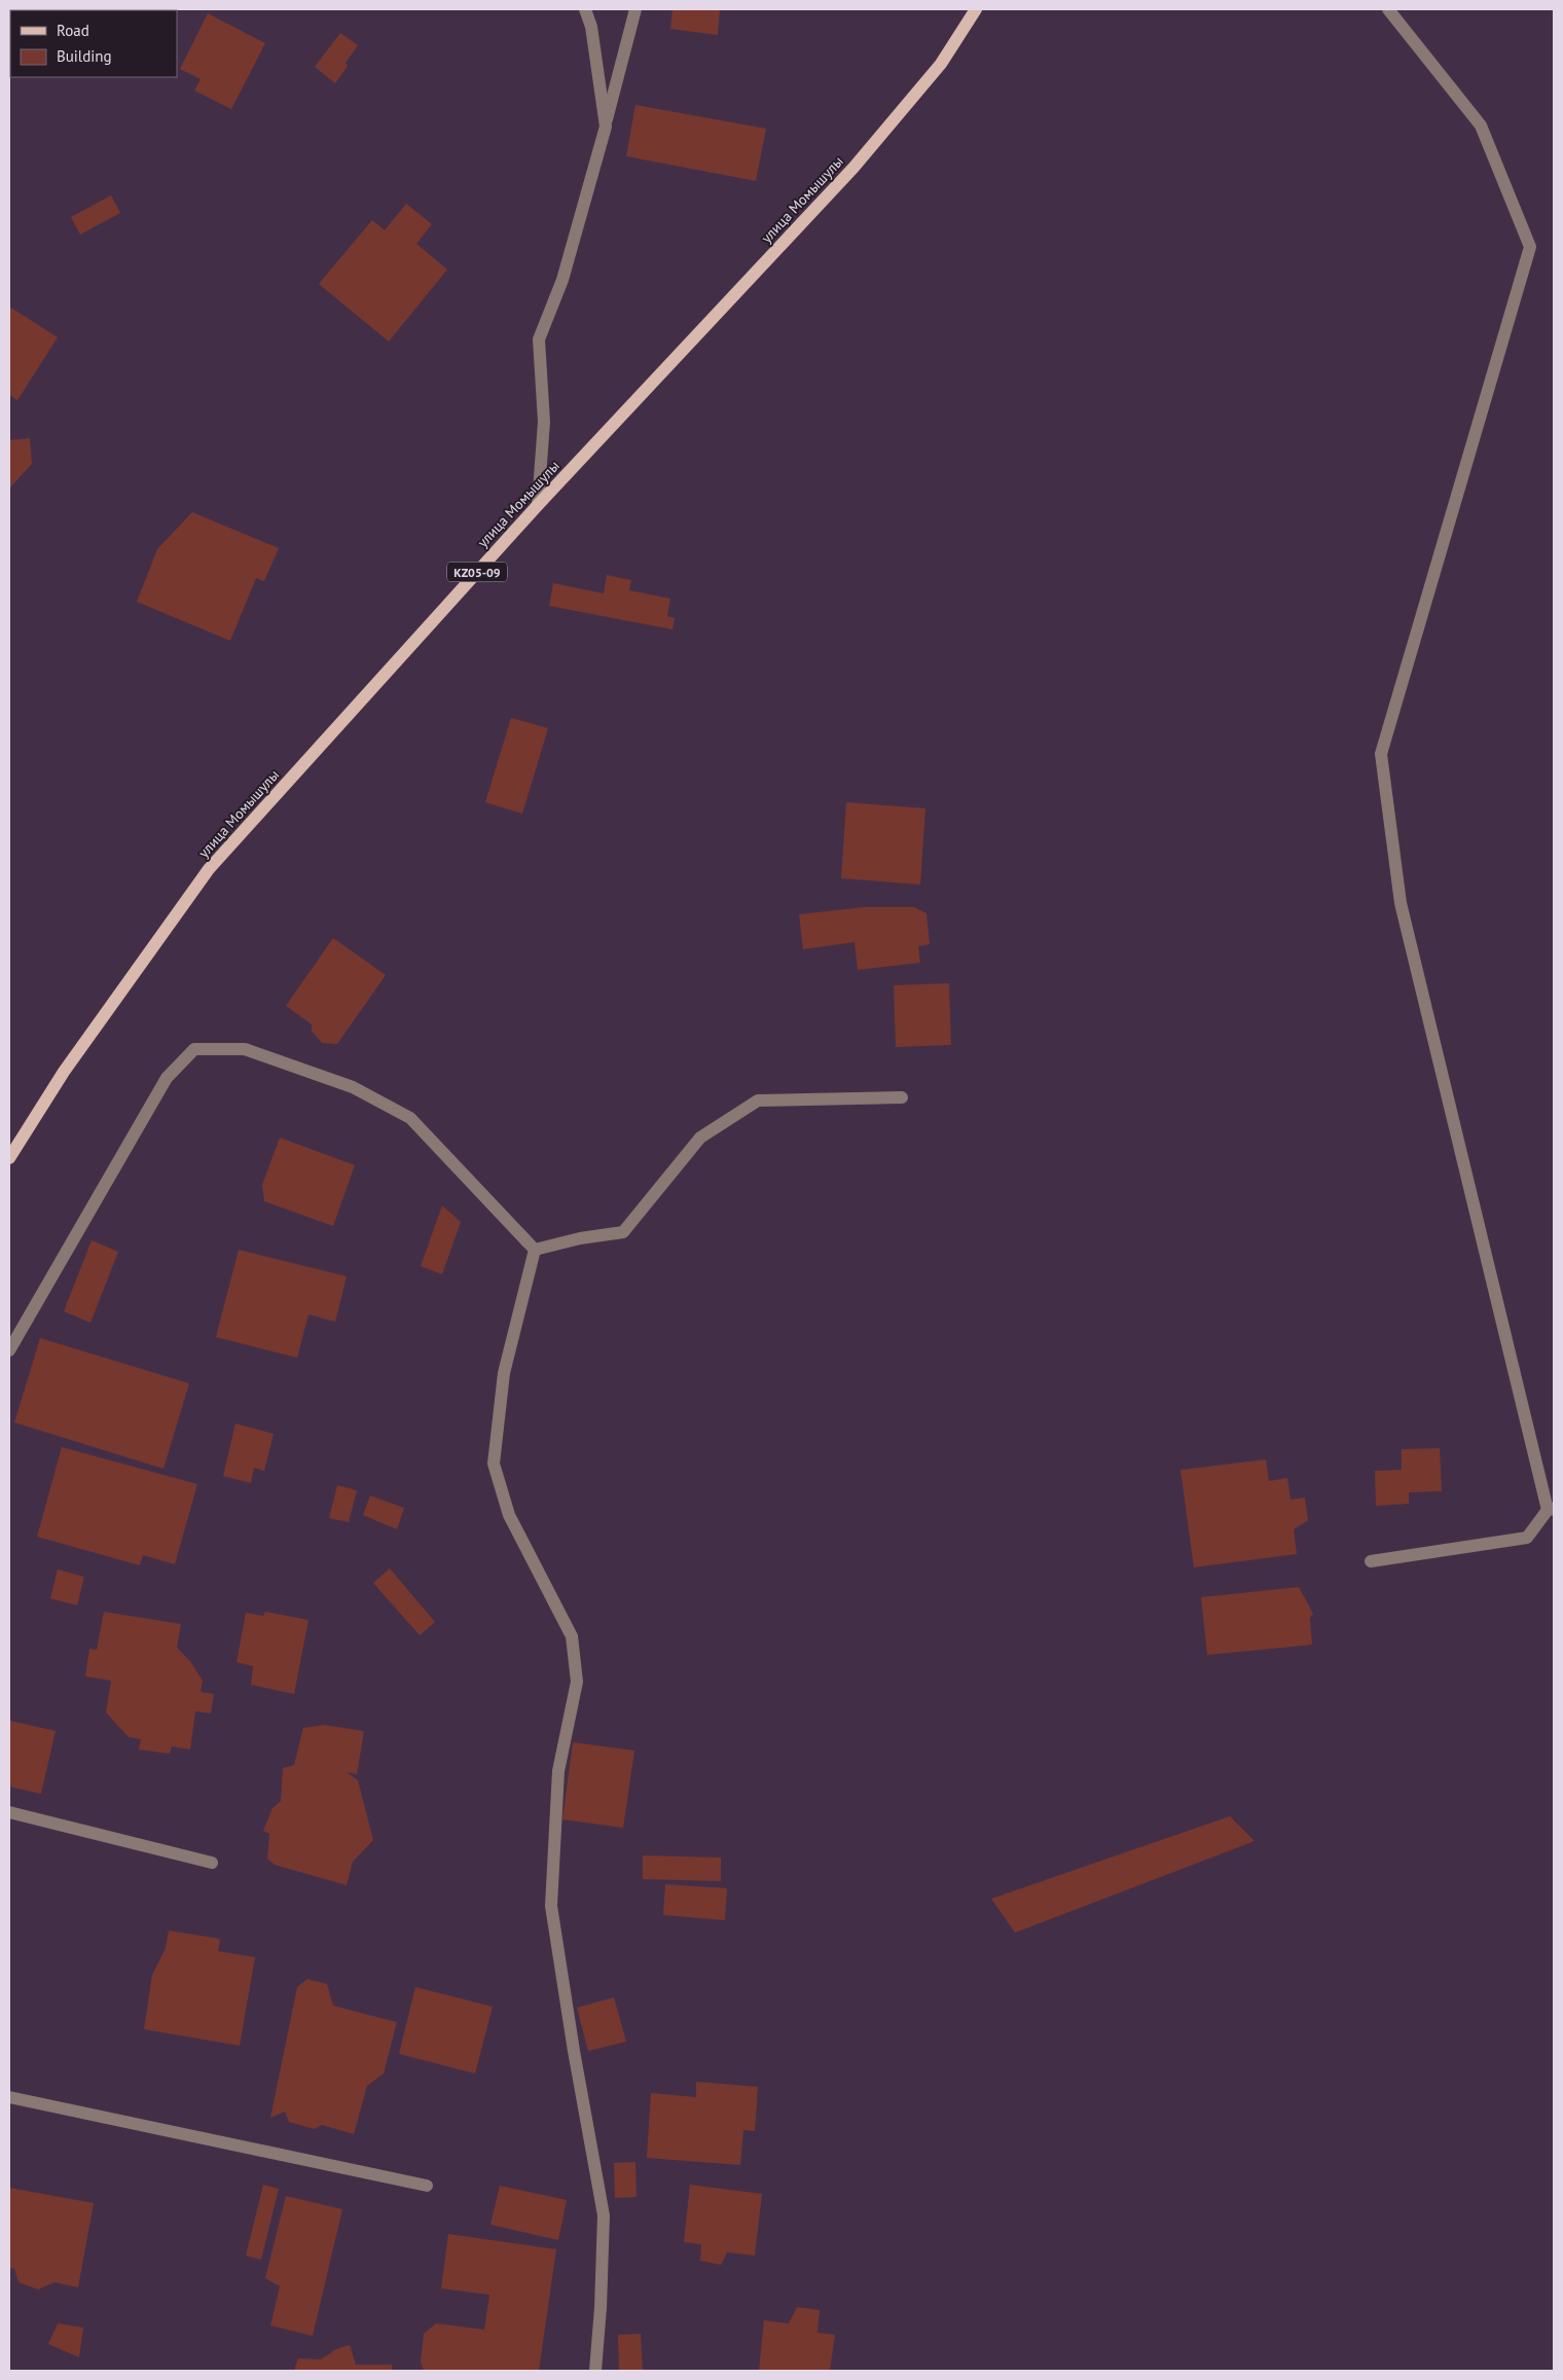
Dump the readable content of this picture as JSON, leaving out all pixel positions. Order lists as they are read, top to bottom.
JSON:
{
  "streets": {
    "main road": ["улица Момышулы", "KZ05-09"]
  },
  "legend": ["Road", "Building"]
}
